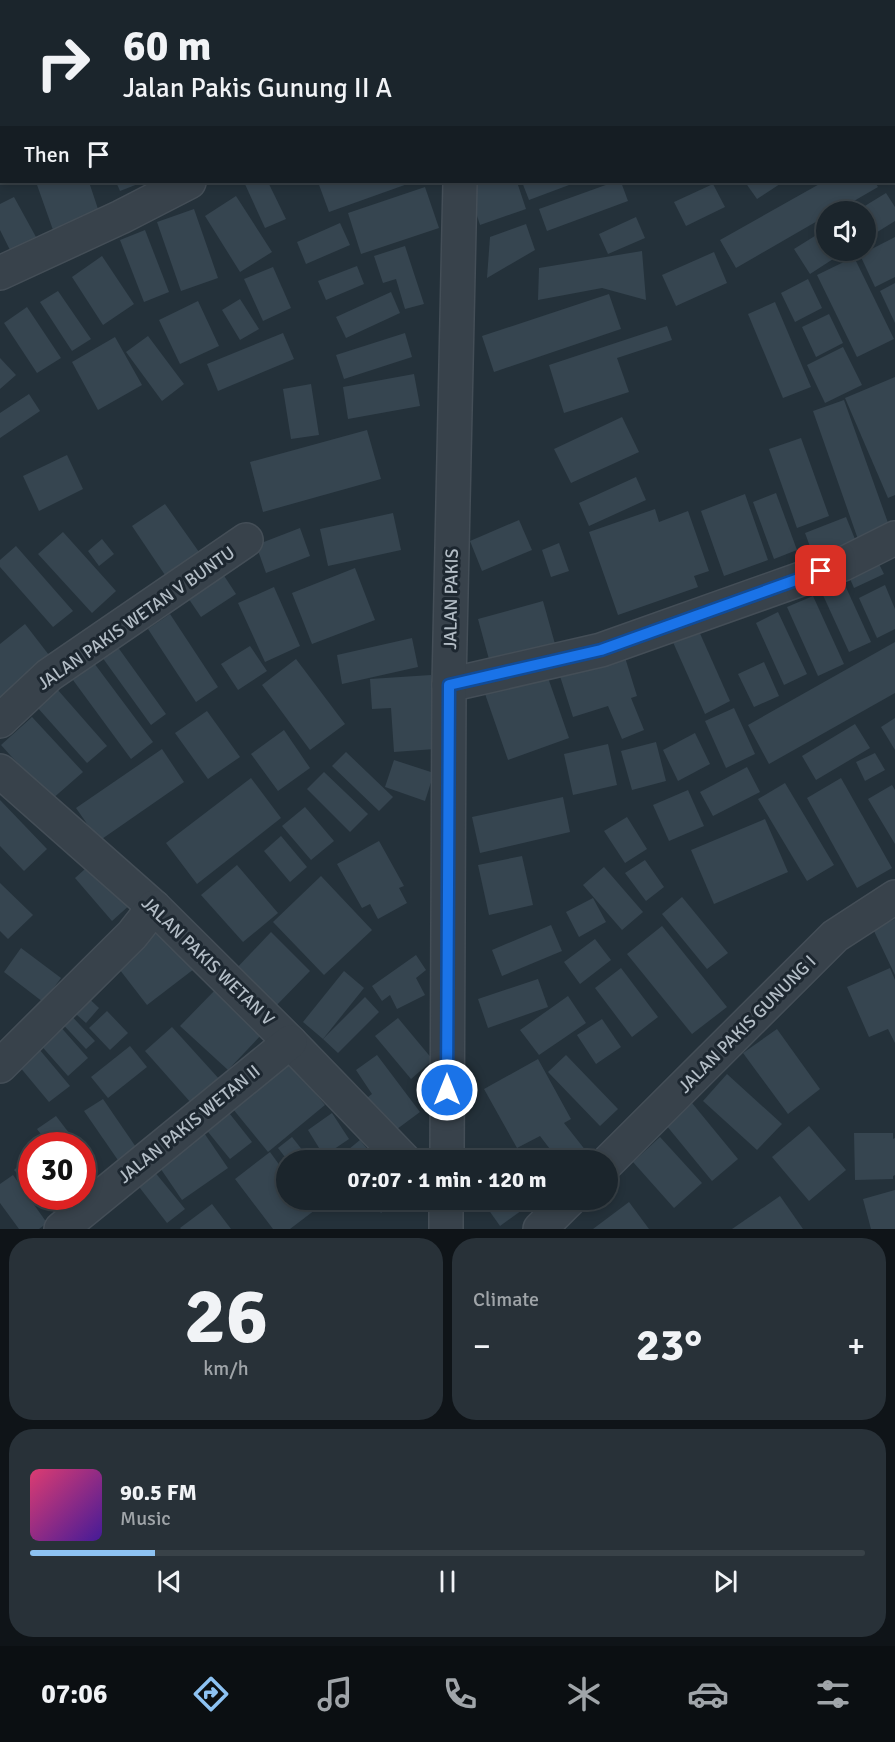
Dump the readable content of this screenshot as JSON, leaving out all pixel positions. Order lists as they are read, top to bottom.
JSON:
{
  "streets": {
    "street": [
      "JALAN PAKIS",
      "JALAN PAKIS WETAN V BUNTU",
      "JALAN PAKIS WETAN V",
      "JALAN PAKIS GUNUNG I",
      "JALAN PAKIS WETAN II"
    ]
  },
  "crossings": [
    ["JALAN PAKIS WETAN V", "JALAN PAKIS WETAN II"]
  ],
  "page": {
    "turn": ["60 m", "Jalan Pakis Gunung II A"],
    "then": "Then",
    "limit": "30",
    "trip": "07:07 · 1 min · 120 m",
    "tile": [
      ["26", "km/h"],
      "Climate"
    ],
    "heat": ["−", "23°", "+"],
    "song": ["90.5 FM", "Music"],
    "tabs": "07:06"
  }
}
